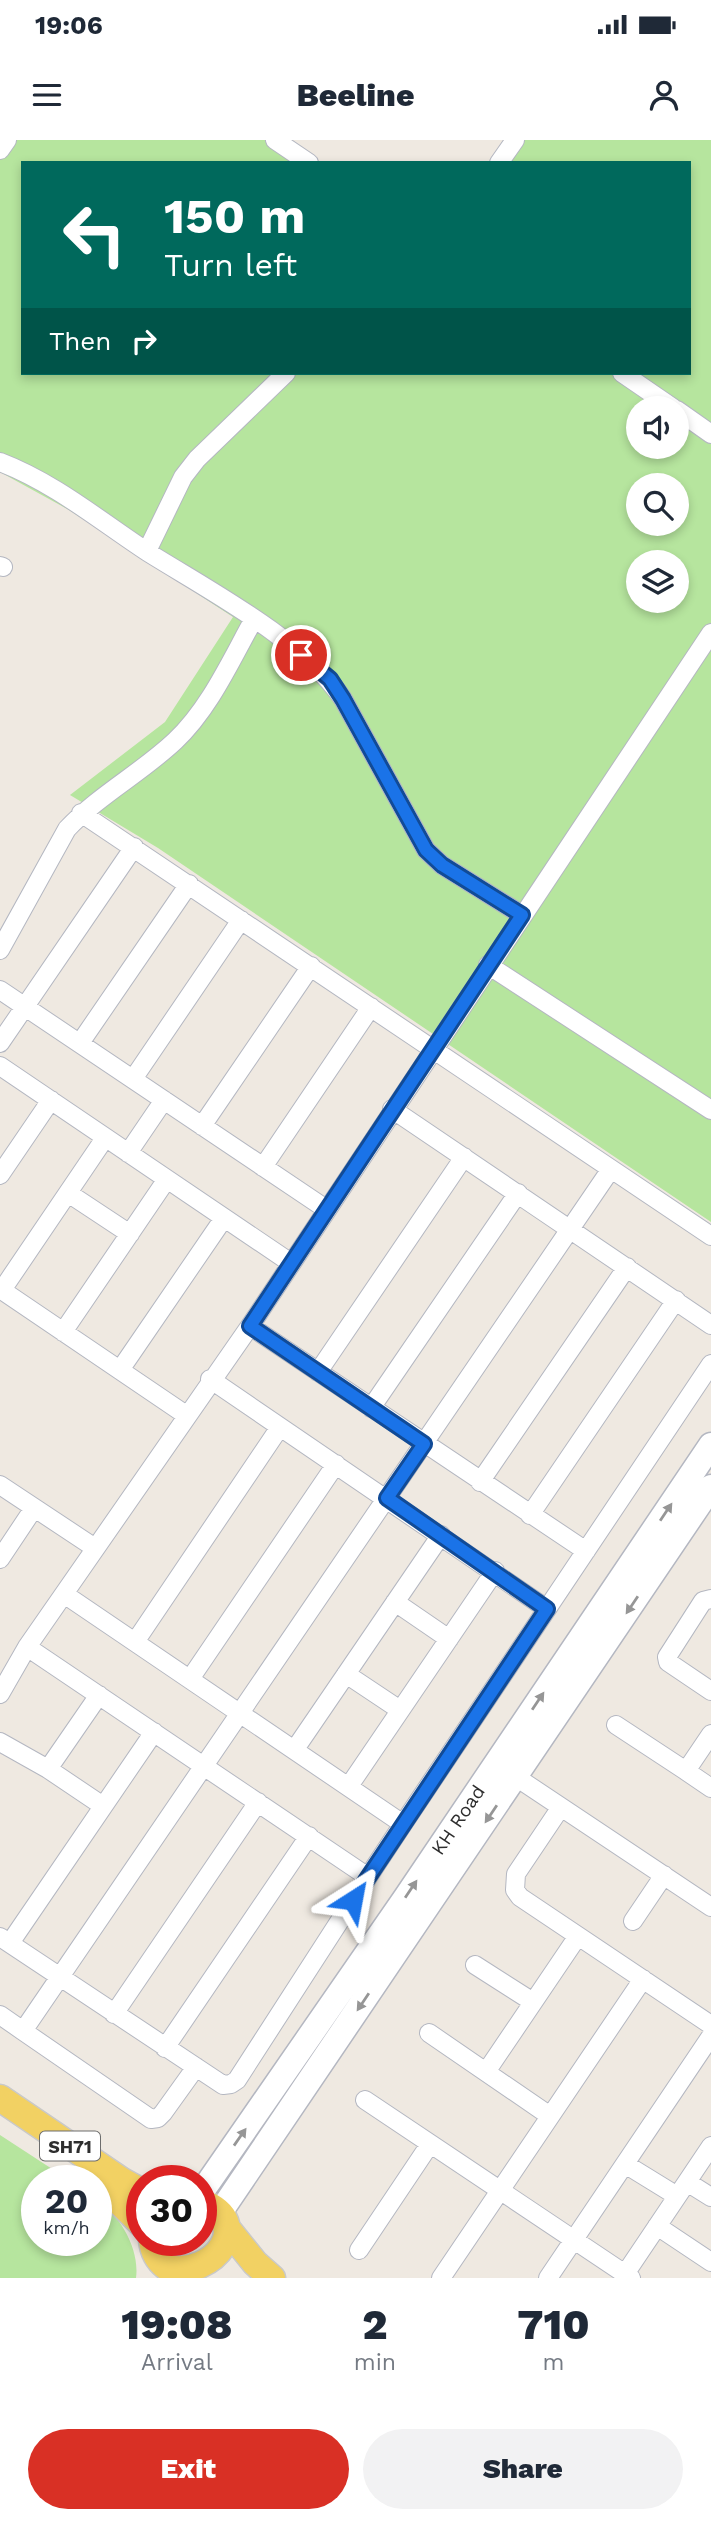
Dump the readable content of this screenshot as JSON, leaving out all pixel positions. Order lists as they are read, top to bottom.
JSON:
{
  "streets": {
    "main road": ["KH Road", "SH71"]
  },
  "page": {
    "status": "19:06",
    "header": "Beeline",
    "turn": ["150 m", "Turn left"],
    "then": "Then",
    "speed": "20 km/h",
    "limit": "30",
    "eta": [
      "19:08",
      "Arrival",
      "2",
      "min",
      "710",
      "m"
    ],
    "buttons": ["Exit", "Share"]
  }
}
